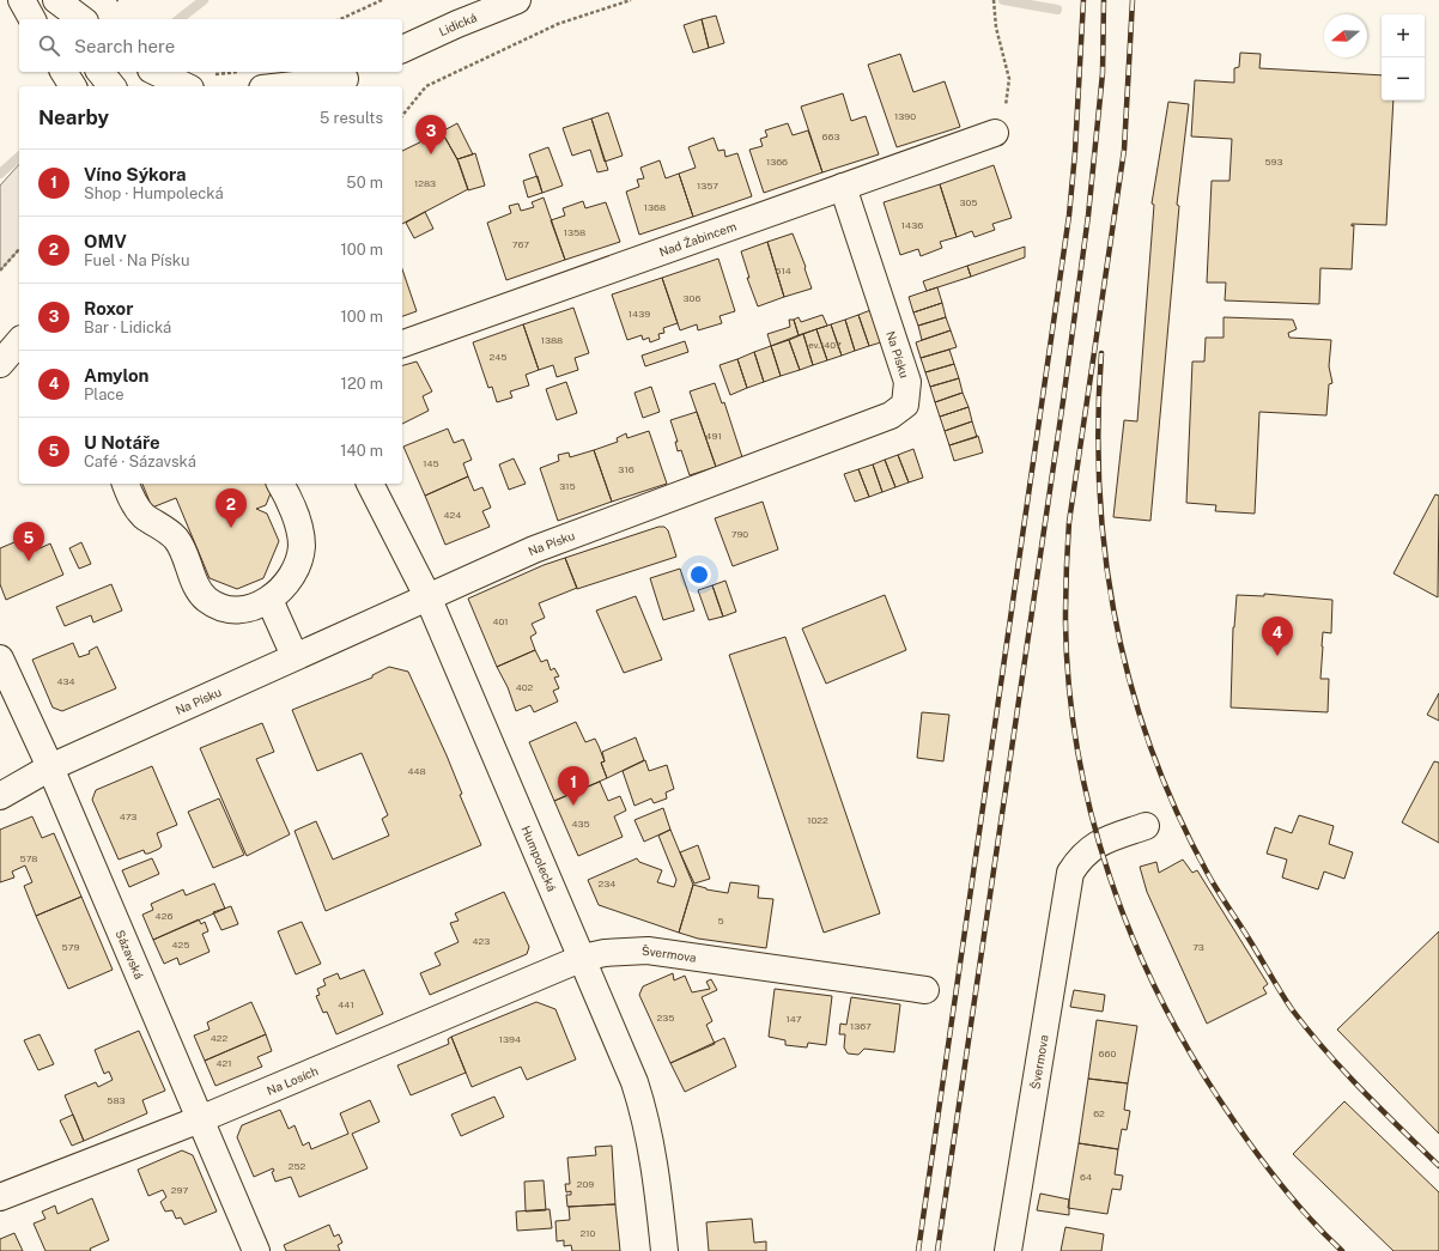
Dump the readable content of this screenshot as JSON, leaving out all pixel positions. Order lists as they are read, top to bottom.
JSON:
{
  "streets": {
    "street": [
      "Lidická",
      "Nad Žabincem",
      "Na Písku",
      "Humpolecká",
      "Sázavská",
      "Švermova",
      "Na Losích"
    ]
  },
  "crossings": [
    ["Nad Žabincem", "Na Písku"],
    ["Na Písku", "Humpolecká"],
    ["Na Písku", "Sázavská"],
    ["Humpolecká", "Švermova"],
    ["Humpolecká", "Na Losích"],
    ["Sázavská", "Na Losích"],
    ["Švermova", "Na Losích"]
  ],
  "house_numbers": [
    "1390",
    "663",
    "1366",
    "593",
    "1283",
    "1357",
    "305",
    "1368",
    "1436",
    "1358",
    "767",
    "514",
    "306",
    "1439",
    "1388",
    "ev.1407",
    "245",
    "491",
    "145",
    "316",
    "315",
    "424",
    "790",
    "401",
    "434",
    "402",
    "448",
    "473",
    "1022",
    "435",
    "578",
    "234",
    "426",
    "5",
    "423",
    "425",
    "579",
    "73",
    "441",
    "235",
    "147",
    "1367",
    "422",
    "1394",
    "660",
    "421",
    "583",
    "62",
    "252",
    "64",
    "209",
    "297",
    "210"
  ],
  "north": "left",
  "page": {
    "map_buttons": ["+", "−"],
    "search": "Search here",
    "heading": ["Nearby", "5 results"],
    "pins": [
      "3",
      "2",
      "5",
      "4",
      "1"
    ],
    "list": [
      {
        "mark": "1",
        "name": "Víno Sýkora",
        "note": "Shop · Humpolecká",
        "value": "50 m"
      },
      {
        "mark": "2",
        "name": "OMV",
        "note": "Fuel · Na Písku",
        "value": "100 m"
      },
      {
        "mark": "3",
        "name": "Roxor",
        "note": "Bar · Lidická",
        "value": "100 m"
      },
      {
        "mark": "4",
        "name": "Amylon",
        "note": "Place",
        "value": "120 m"
      },
      {
        "mark": "5",
        "name": "U Notáře",
        "note": "Café · Sázavská",
        "value": "140 m"
      }
    ]
  }
}
